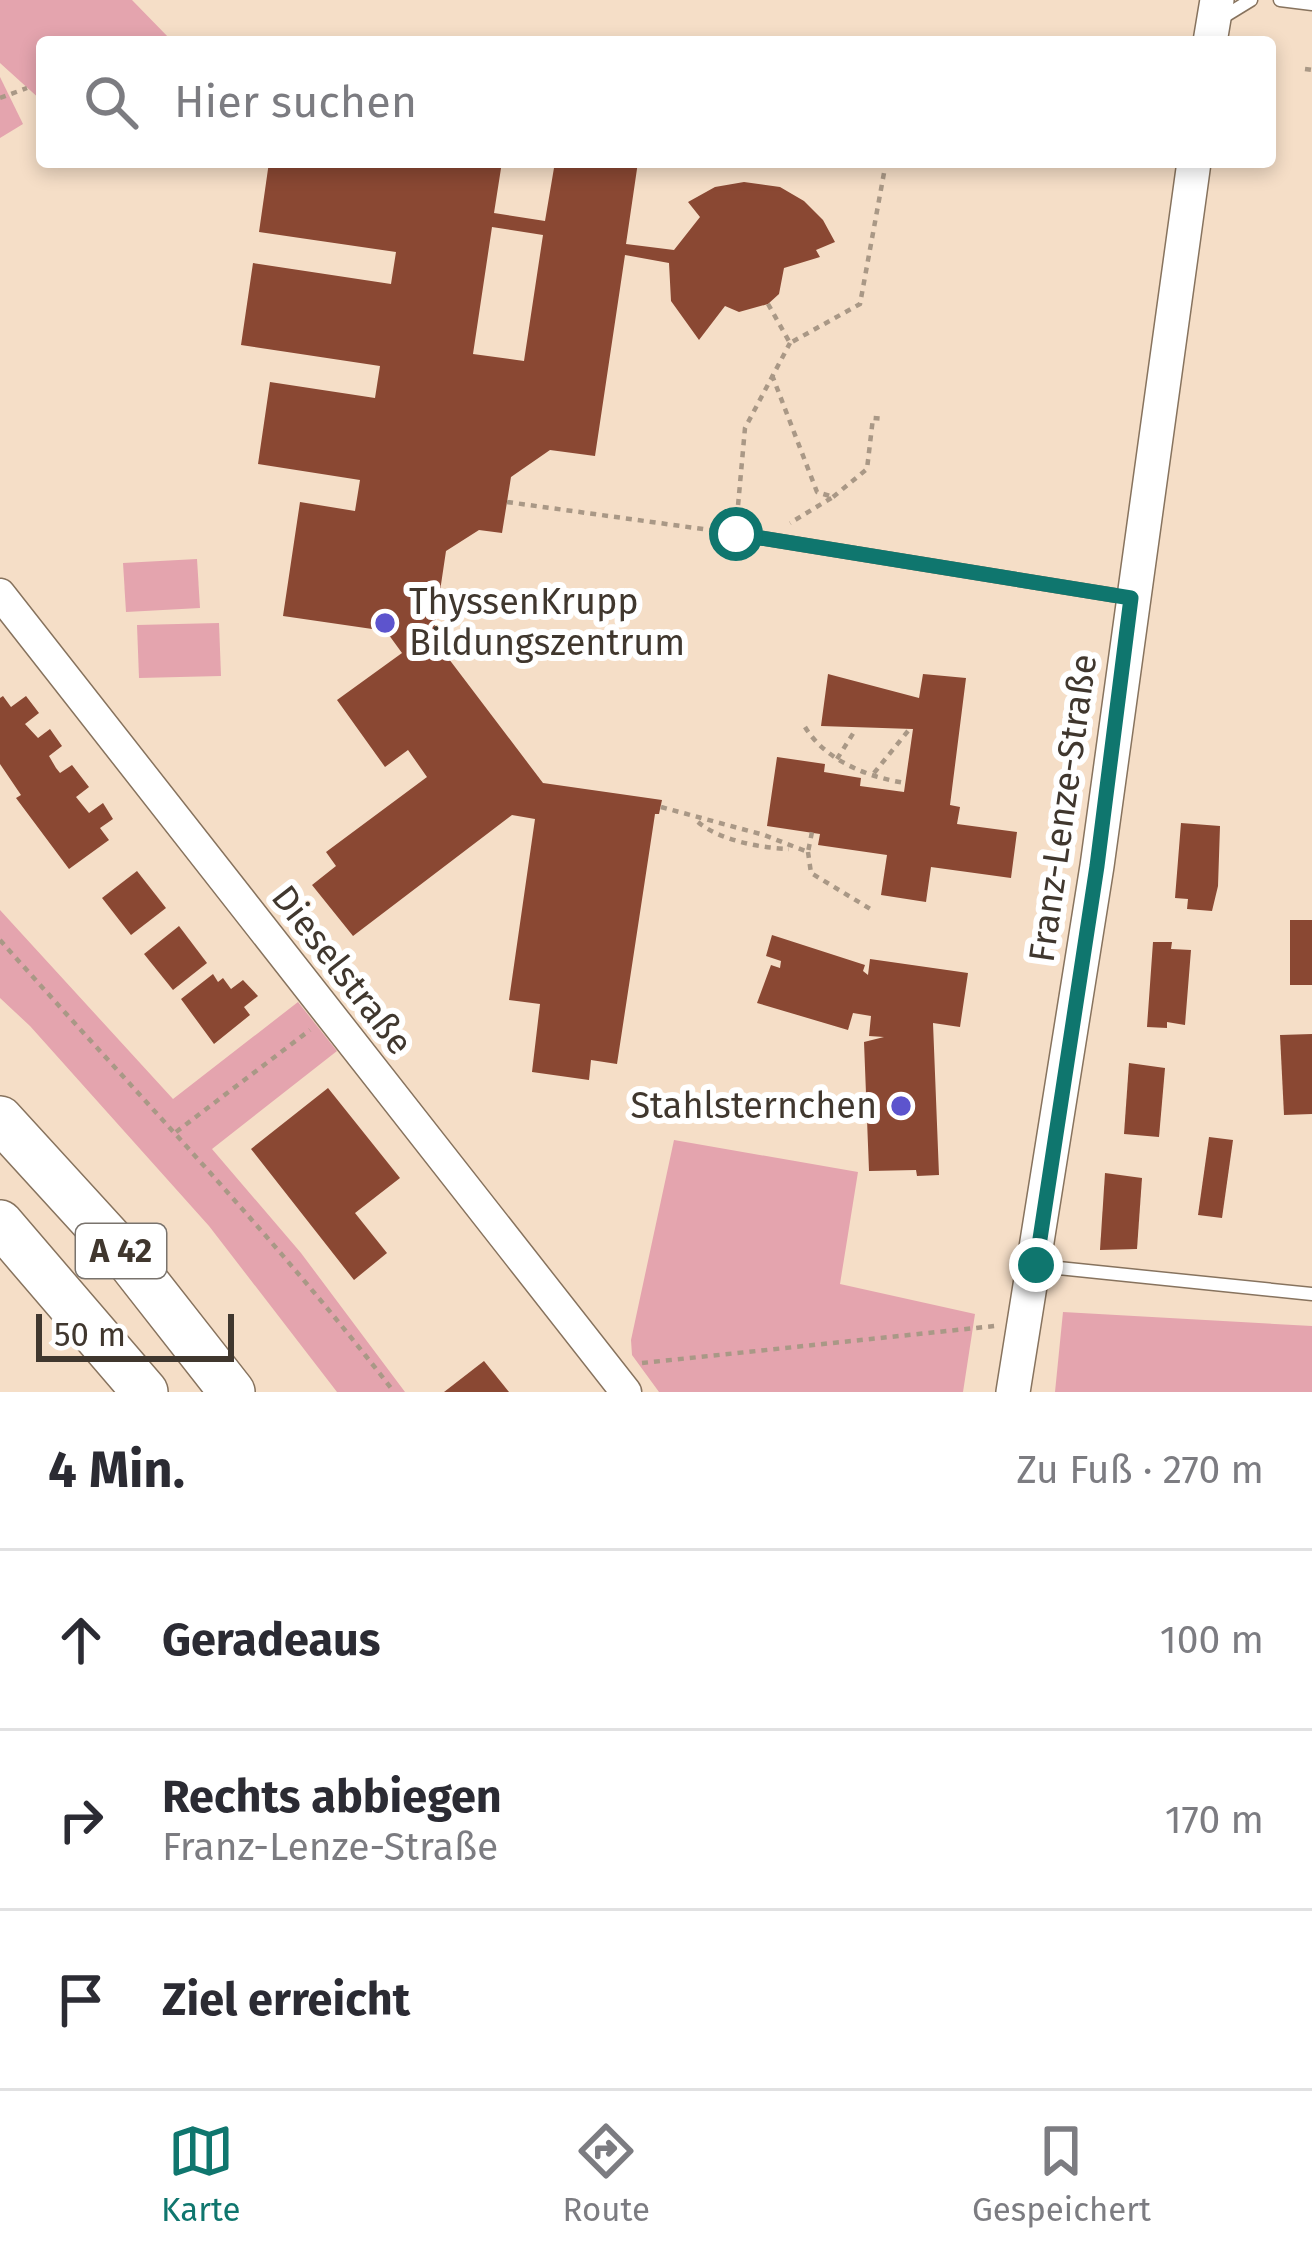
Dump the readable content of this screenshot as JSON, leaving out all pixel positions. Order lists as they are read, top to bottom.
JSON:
{
  "streets": {
    "highway": ["A 42"],
    "main road": ["Franz-Lenze-Straße"],
    "street": ["Dieselstraße"]
  },
  "places": ["ThyssenKrupp Bildungszentrum", "Stahlsternchen"],
  "scale_bar": "50 m",
  "page": {
    "search": "Hier suchen",
    "scale": "50 m",
    "heading": ["4 Min.", "Zu Fuß · 270 m"],
    "list": [
      ["Geradeaus", "100 m"],
      ["Rechts abbiegen", "Franz-Lenze-Straße", "170 m"],
      "Ziel erreicht"
    ],
    "nav": ["Karte", "Route", "Gespeichert"]
  }
}
